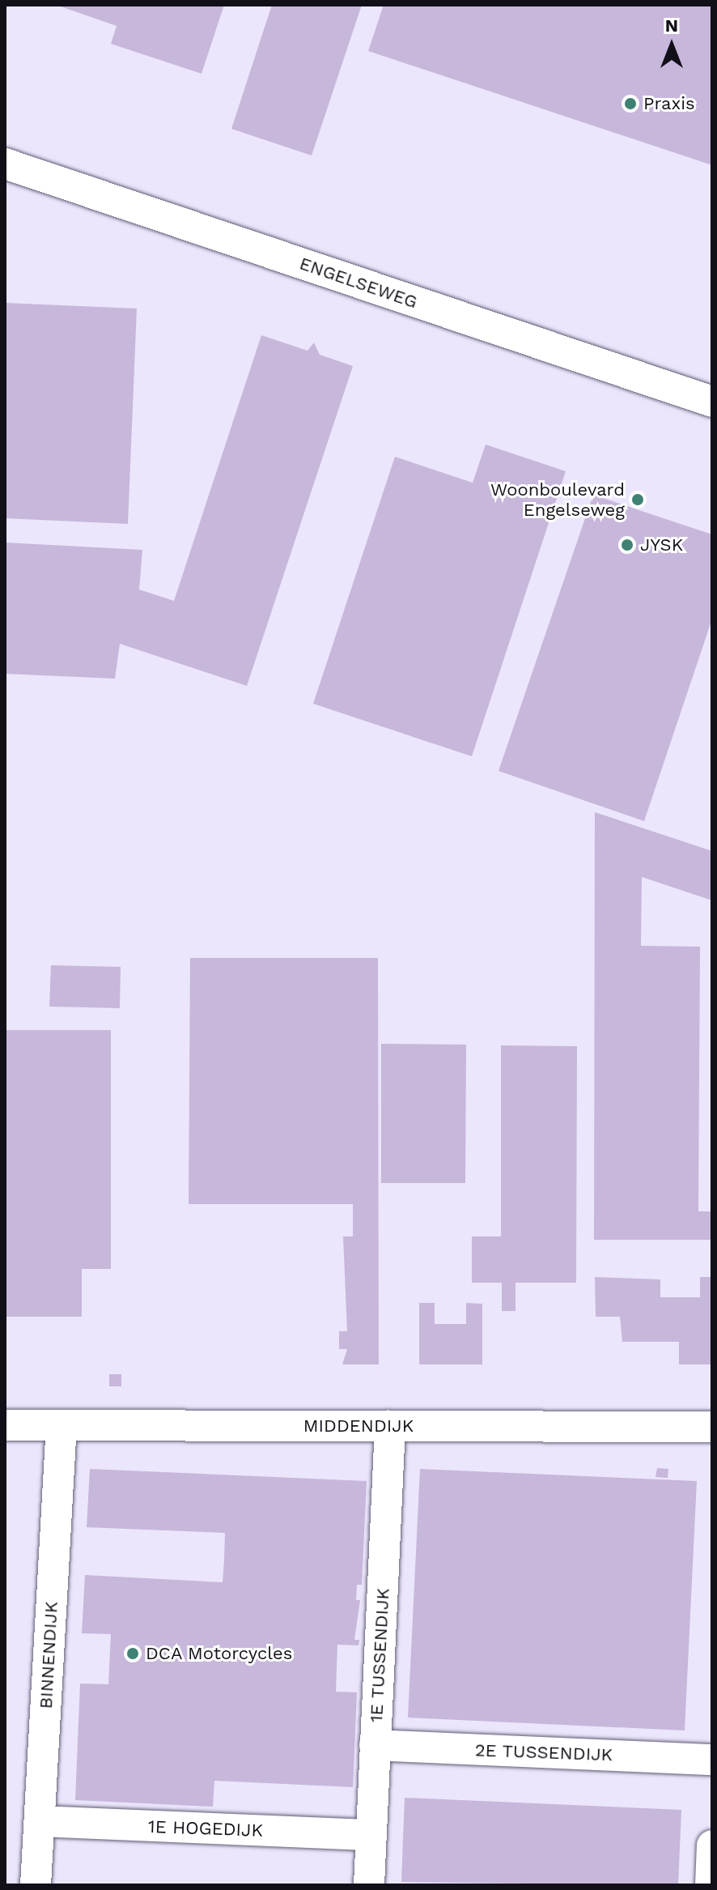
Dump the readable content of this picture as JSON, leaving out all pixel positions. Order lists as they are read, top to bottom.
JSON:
{
  "streets": {
    "street": [
      "ENGELSEWEG",
      "MIDDENDIJK",
      "BINNENDIJK",
      "1E TUSSENDIJK",
      "2E TUSSENDIJK",
      "1E HOGEDIJK"
    ]
  },
  "crossings": [
    ["MIDDENDIJK", "BINNENDIJK"],
    ["MIDDENDIJK", "1E TUSSENDIJK"],
    ["BINNENDIJK", "1E HOGEDIJK"],
    ["1E TUSSENDIJK", "2E TUSSENDIJK"],
    ["1E TUSSENDIJK", "1E HOGEDIJK"]
  ],
  "places": [
    "Praxis",
    "Woonboulevard Engelseweg",
    "JYSK",
    "DCA Motorcycles"
  ],
  "north": "top"
}
